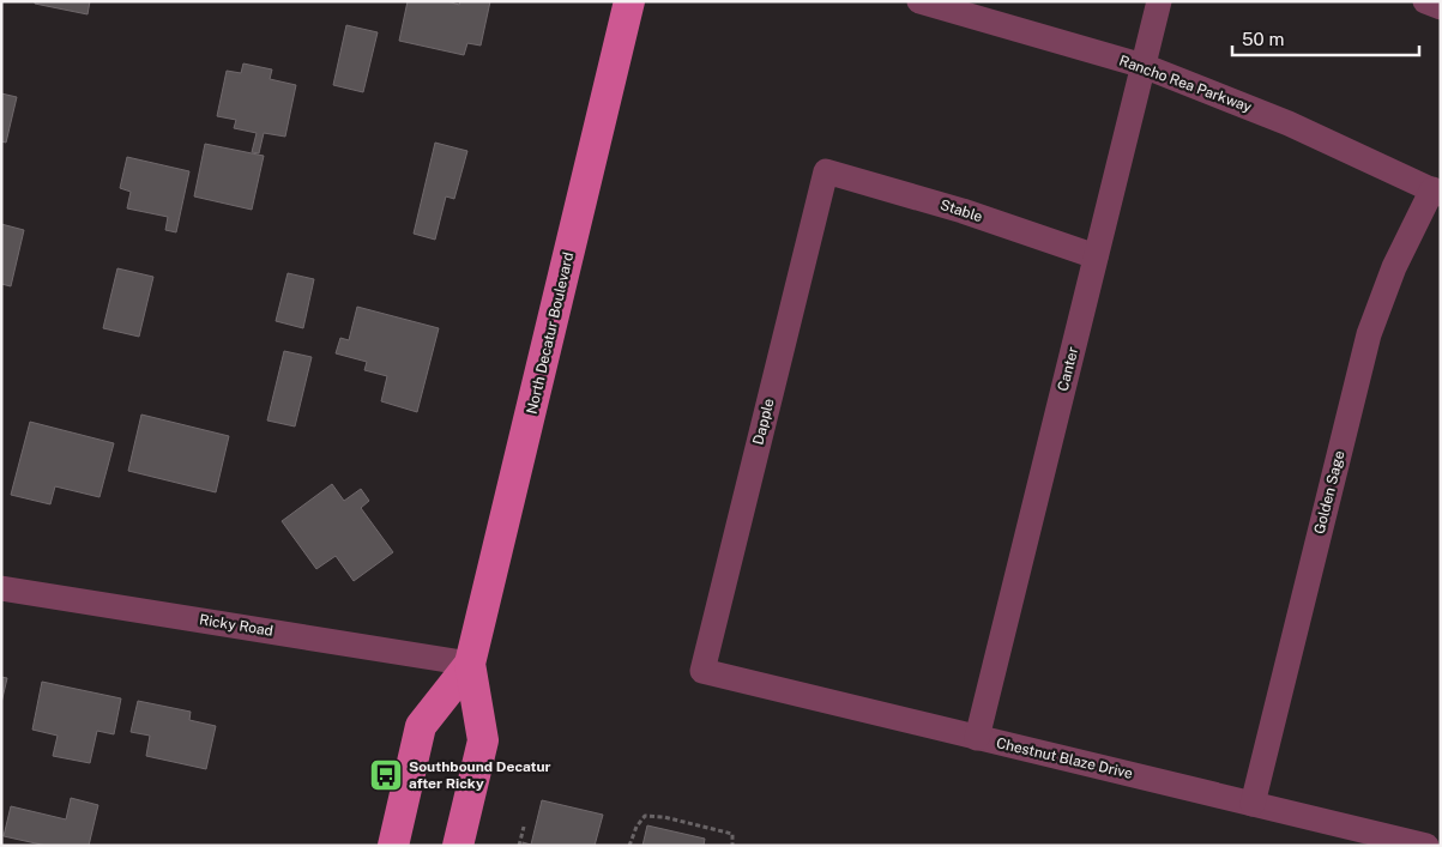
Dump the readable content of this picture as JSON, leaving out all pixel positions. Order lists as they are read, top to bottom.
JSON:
{
  "streets": {
    "main road": ["North Decatur Boulevard"],
    "street": [
      "Rancho Rea Parkway",
      "Stable",
      "Canter",
      "Dapple",
      "Golden Sage",
      "Ricky Road",
      "Chestnut Blaze Drive"
    ]
  },
  "crossings": [
    ["Rancho Rea Parkway", "Canter"],
    ["Rancho Rea Parkway", "Golden Sage"],
    ["Stable", "Canter"],
    ["Stable", "Dapple"],
    ["North Decatur Boulevard", "Ricky Road"],
    ["Canter", "Chestnut Blaze Drive"],
    ["Dapple", "Chestnut Blaze Drive"],
    ["Golden Sage", "Chestnut Blaze Drive"]
  ],
  "places": {
    "bus stop": ["Southbound Decatur after Ricky"]
  },
  "scale_bar": "50 m"
}
